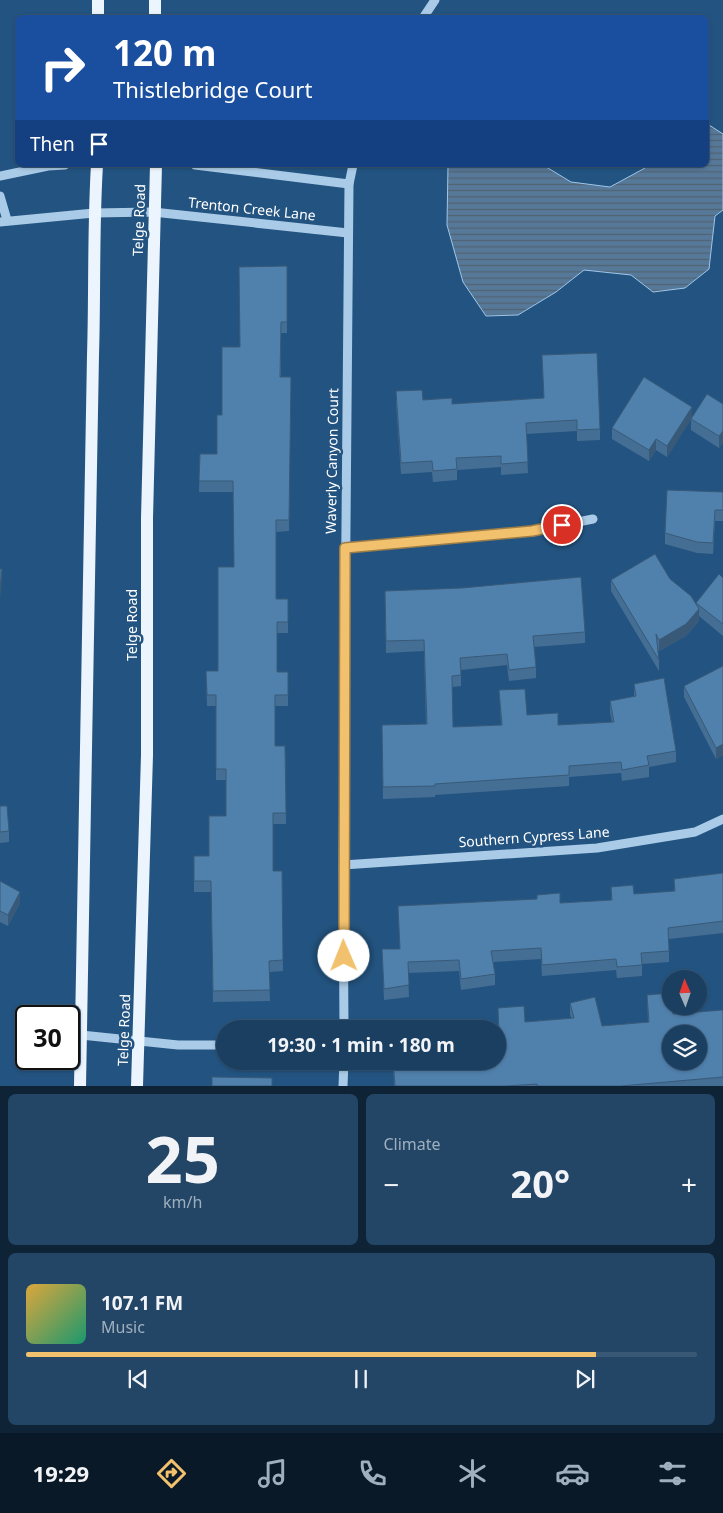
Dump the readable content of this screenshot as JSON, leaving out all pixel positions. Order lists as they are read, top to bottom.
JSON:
{
  "streets": {
    "main road": ["Telge Road"],
    "street": ["Trenton Creek Lane", "Waverly Canyon Court", "Southern Cypress Lane"]
  },
  "crossings": [
    ["Trenton Creek Lane", "Telge Road"],
    ["Trenton Creek Lane", "Waverly Canyon Court"],
    ["Waverly Canyon Court", "Southern Cypress Lane"]
  ],
  "north": "top",
  "page": {
    "turn": ["120 m", "Thistlebridge Court"],
    "then": "Then",
    "limit": "30",
    "trip": "19:30 · 1 min · 180 m",
    "tile": [
      ["25", "km/h"],
      "Climate"
    ],
    "heat": ["−", "20°", "+"],
    "song": ["107.1 FM", "Music"],
    "tabs": "19:29"
  }
}
